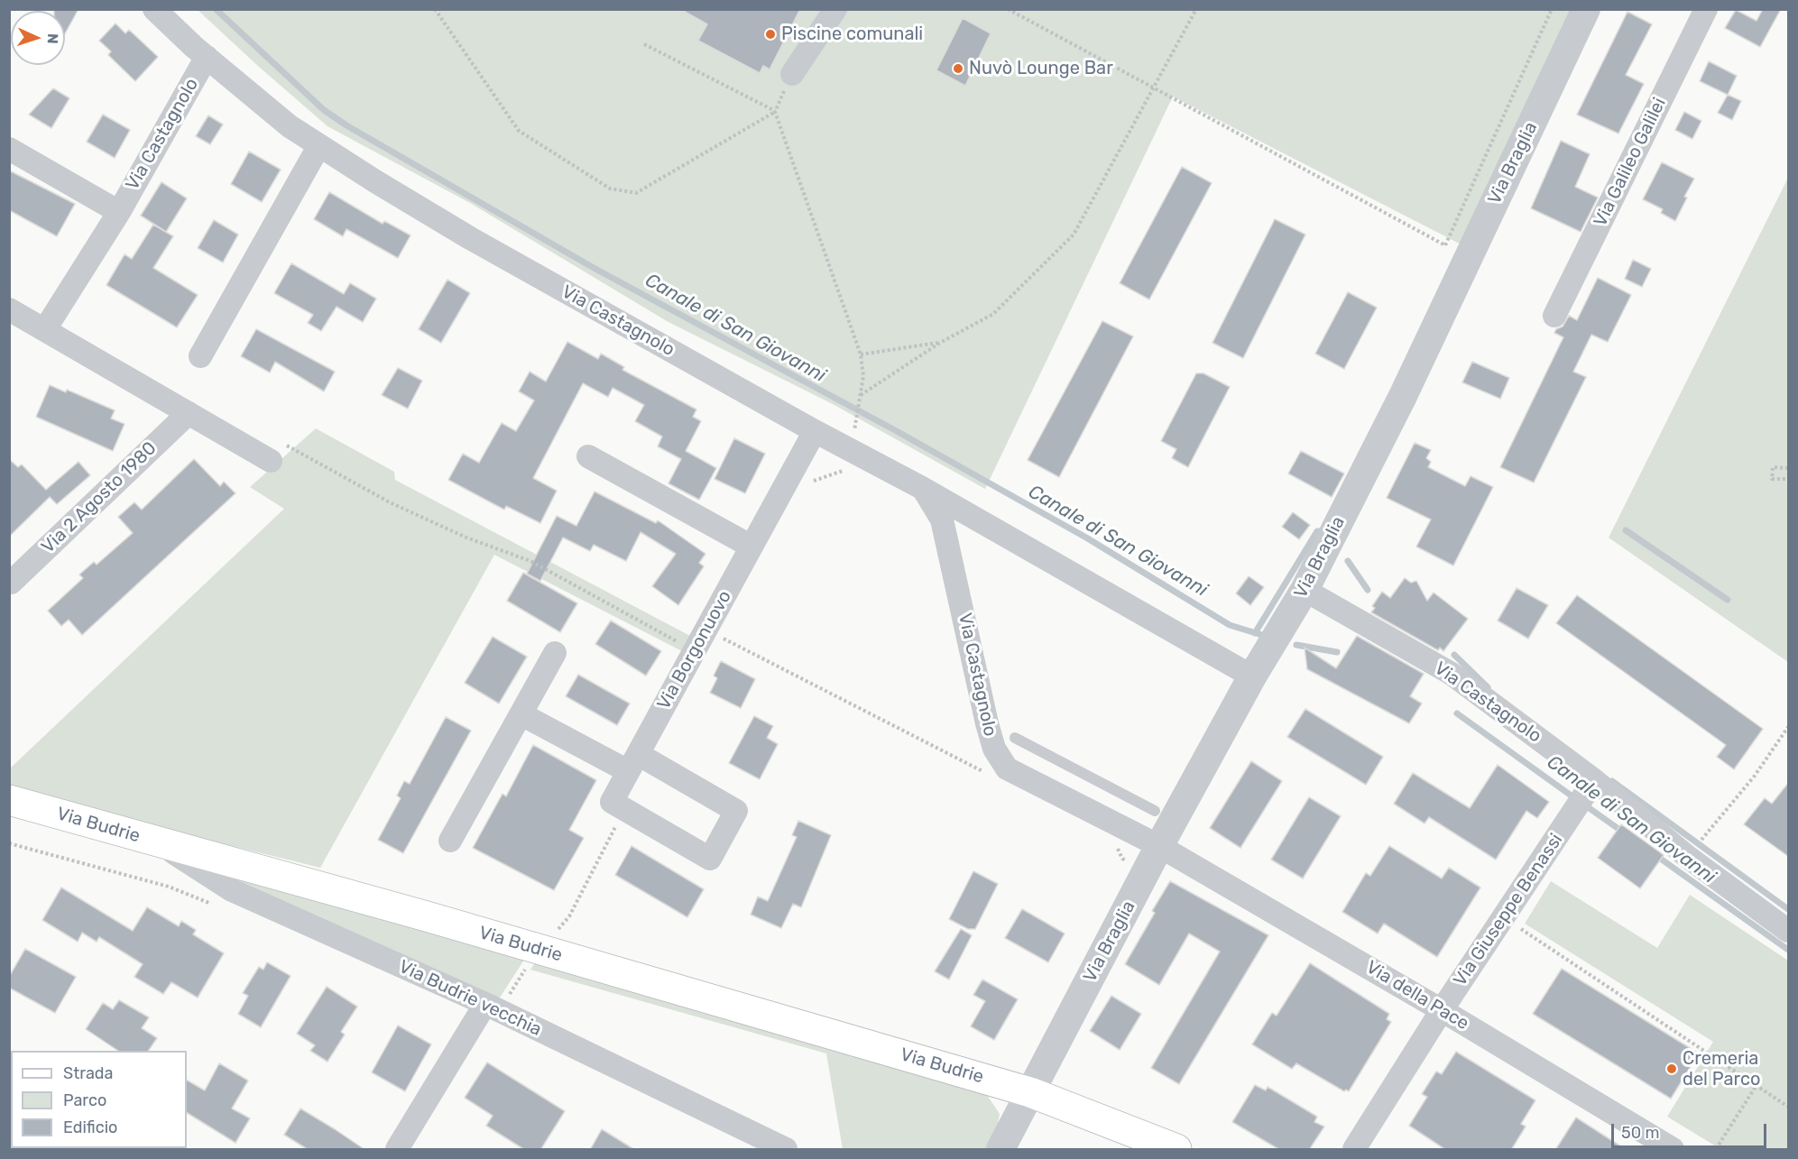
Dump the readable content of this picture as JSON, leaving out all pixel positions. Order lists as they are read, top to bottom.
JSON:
{
  "streets": {
    "main road": ["Via Budrie"],
    "street": [
      "Via Castagnolo",
      "Via Galileo Galilei",
      "Via Braglia",
      "Via 2 Agosto 1980",
      "Via Borgonuovo",
      "Via Giuseppe Benassi",
      "Via della Pace",
      "Via Budrie vecchia"
    ]
  },
  "crossings": [
    ["Via Castagnolo", "Via Braglia"],
    ["Via Castagnolo", "Via Borgonuovo"],
    ["Via Castagnolo", "Via Giuseppe Benassi"],
    ["Via Castagnolo", "Via della Pace"],
    ["Via Braglia", "Via Budrie"],
    ["Via Braglia", "Via della Pace"],
    ["Via Budrie", "Via Budrie vecchia"],
    ["Via Giuseppe Benassi", "Via della Pace"]
  ],
  "water": ["Canale di San Giovanni"],
  "places": ["Piscine comunali", "Nuvò Lounge Bar", "Cremeria del Parco"],
  "legend": ["Strada", "Parco", "Edificio"],
  "scale_bar": "50 m",
  "north": "right"
}
